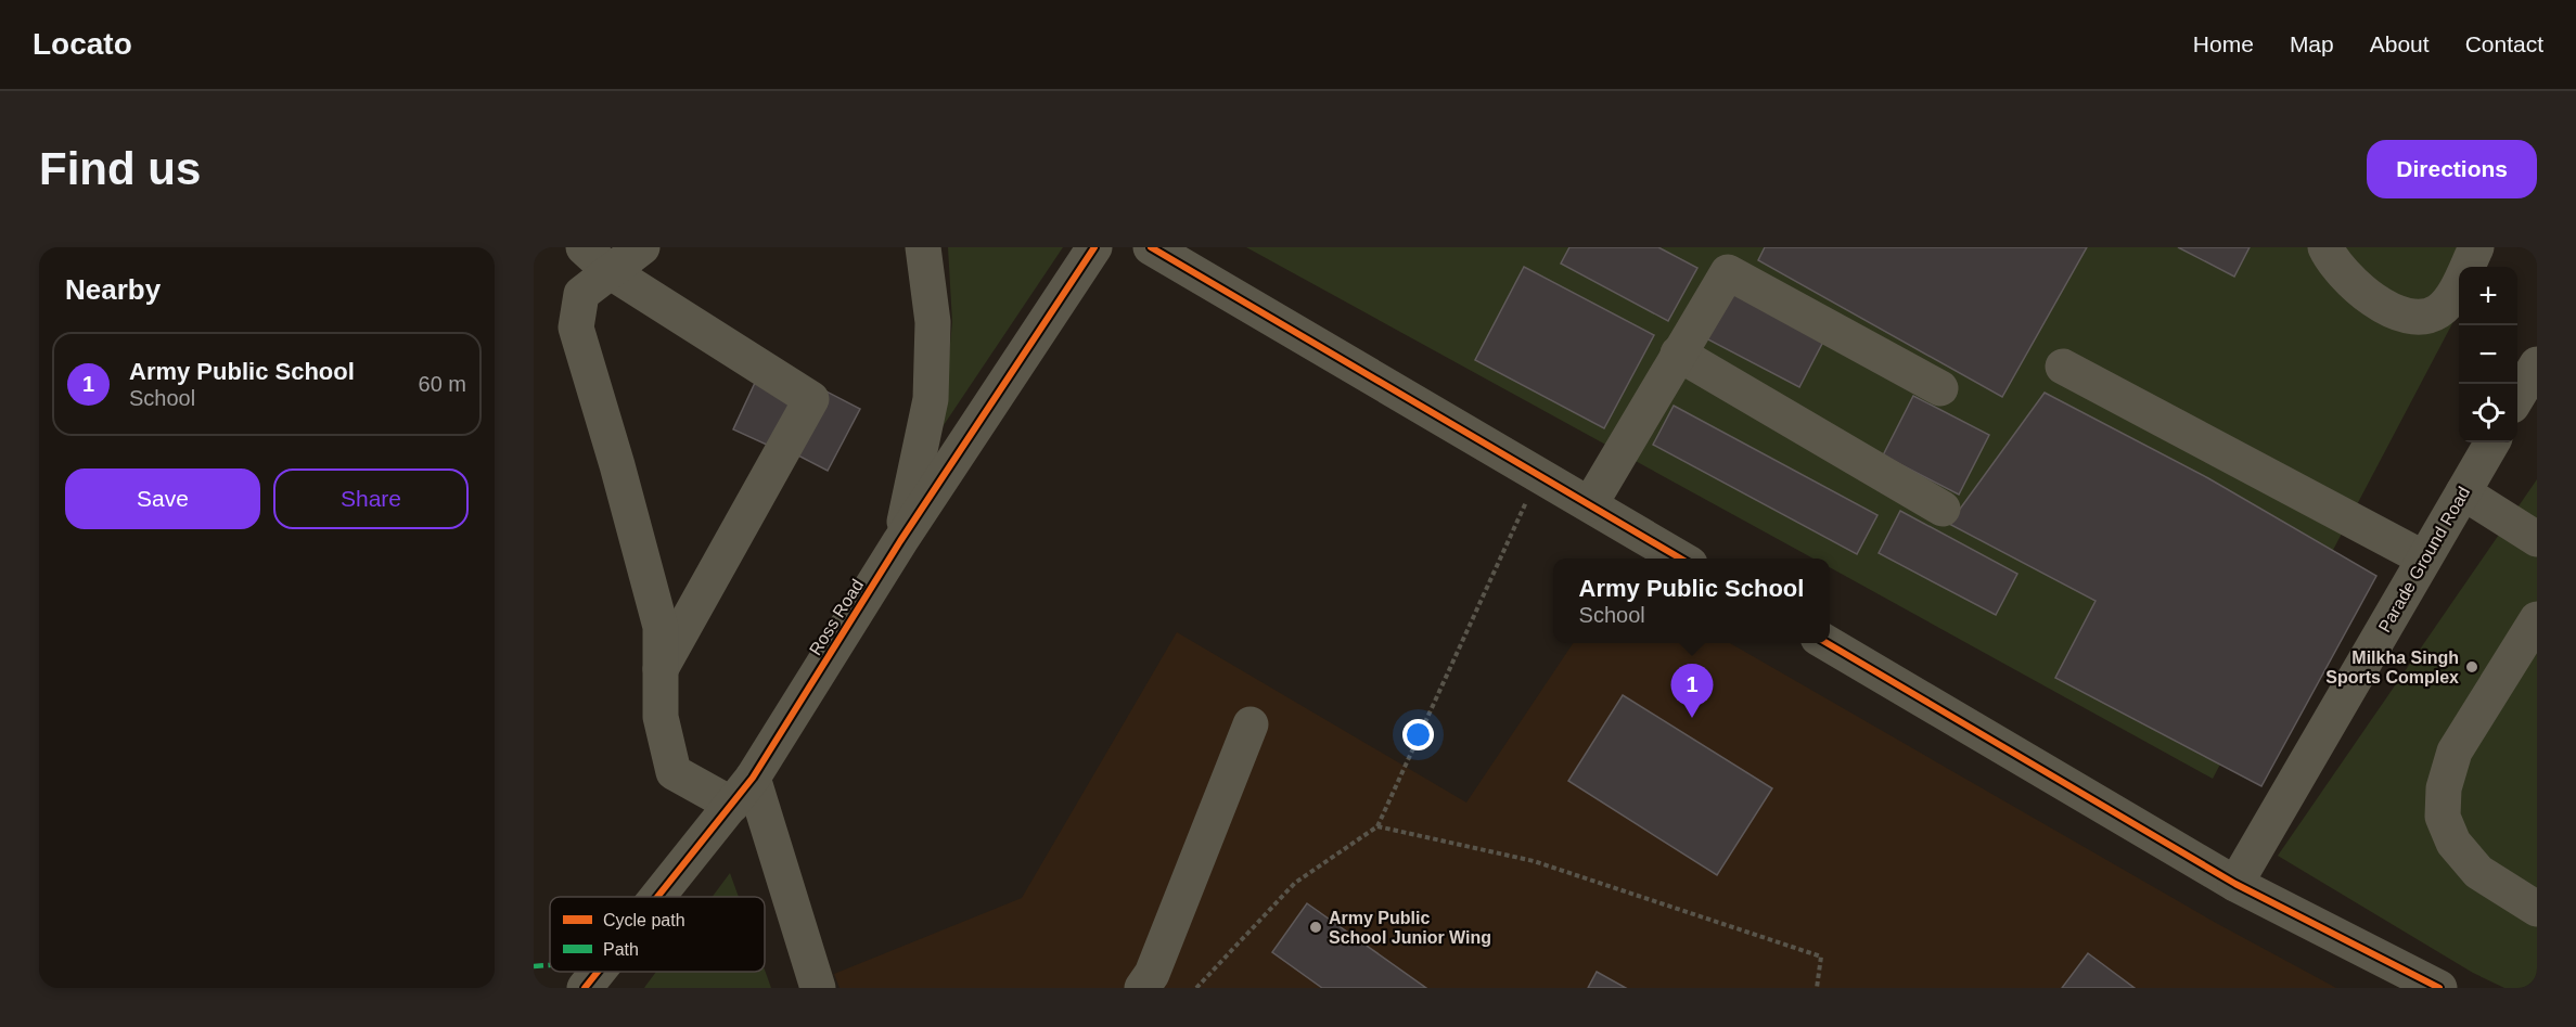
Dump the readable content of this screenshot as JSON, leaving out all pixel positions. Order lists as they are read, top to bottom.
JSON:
{
  "streets": {
    "street": ["Parade Ground Road", "Ross Road"]
  },
  "places": ["Milkha Singh Sports Complex", "Army Public School Junior Wing"],
  "legend": ["Cycle path", "Path"],
  "page": {
    "header": "Locato",
    "nav": [
      "Home",
      "Map",
      "About",
      "Contact"
    ],
    "buttons": [
      "Directions",
      ["Save", "Share"]
    ],
    "title": "Find us",
    "heading": "Nearby",
    "map_buttons": ["+", "−"],
    "list": [
      {
        "mark": "1",
        "name": "Army Public School",
        "note": "School",
        "value": "60 m"
      }
    ],
    "popup": ["Army Public School", "School"],
    "pins": "1"
  }
}
